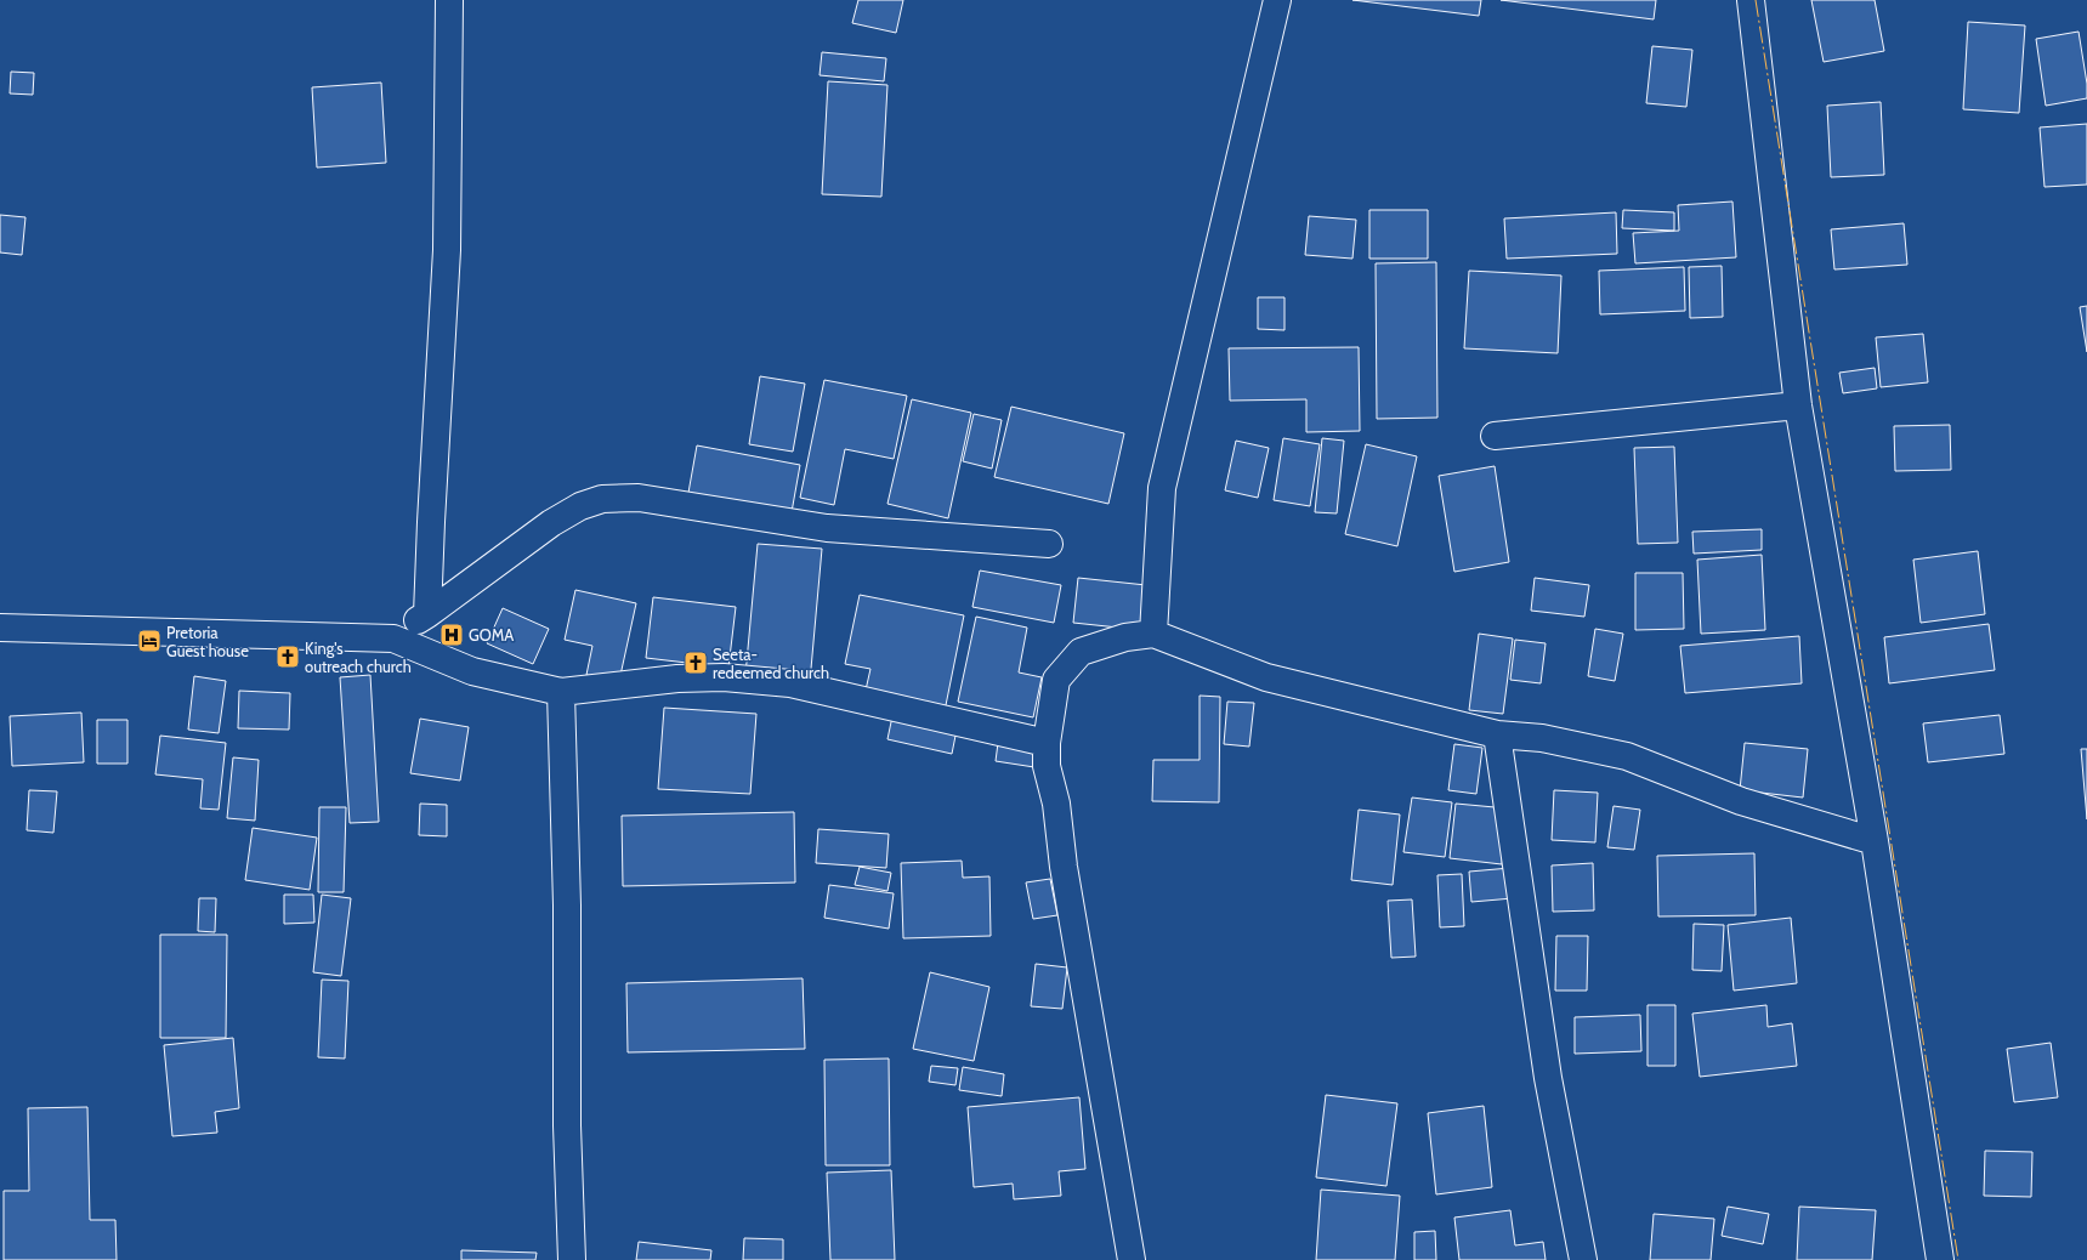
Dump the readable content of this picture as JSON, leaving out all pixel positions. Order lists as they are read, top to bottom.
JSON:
{
  "places": {
    "hospital": ["GOMA"],
    "hotel": ["Pretoria Guest house"],
    "church": ["King's outreach church", "Seeta- redeemed church"]
  }
}
